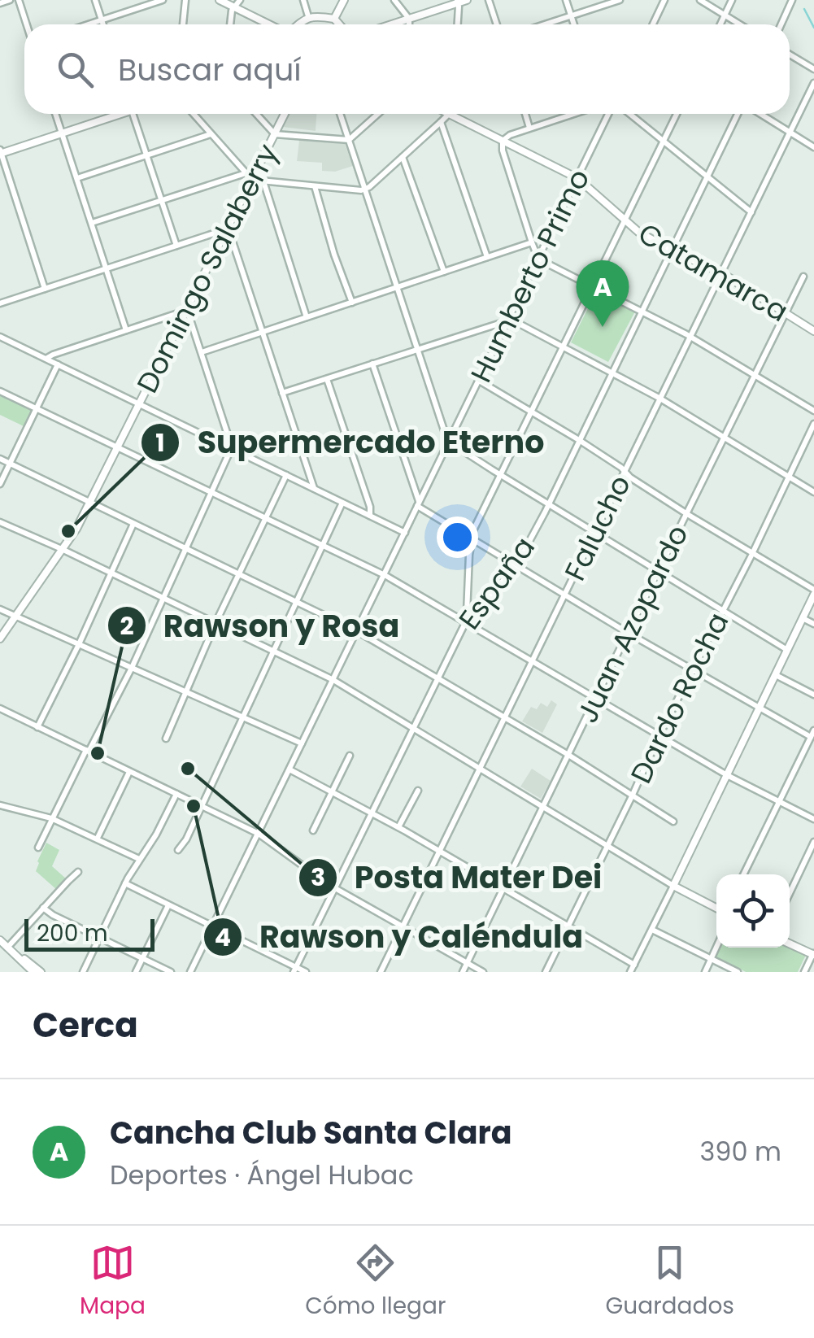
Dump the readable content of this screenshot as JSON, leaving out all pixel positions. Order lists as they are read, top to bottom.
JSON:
{
  "streets": {
    "street": [
      "Domingo Salaberry",
      "Catamarca",
      "Humberto Primo",
      "Falucho",
      "España",
      "Juan Azopardo",
      "Dardo Rocha"
    ]
  },
  "crossings": [
    ["Catamarca", "Humberto Primo"],
    ["Catamarca", "Falucho"],
    ["Catamarca", "España"],
    ["Catamarca", "Juan Azopardo"]
  ],
  "places": [
    "Supermercado Eterno",
    "Rawson y Rosa",
    "Posta Mater Dei",
    "Rawson y Caléndula"
  ],
  "scale_bar": "200 m",
  "page": {
    "search": "Buscar aquí",
    "pins": "A",
    "scale": "200 m",
    "heading": "Cerca",
    "list": [
      {
        "mark": "A",
        "name": "Cancha Club Santa Clara",
        "note": "Deportes · Ángel Hubac",
        "value": "390 m"
      }
    ],
    "nav": ["Mapa", "Cómo llegar", "Guardados"]
  }
}
